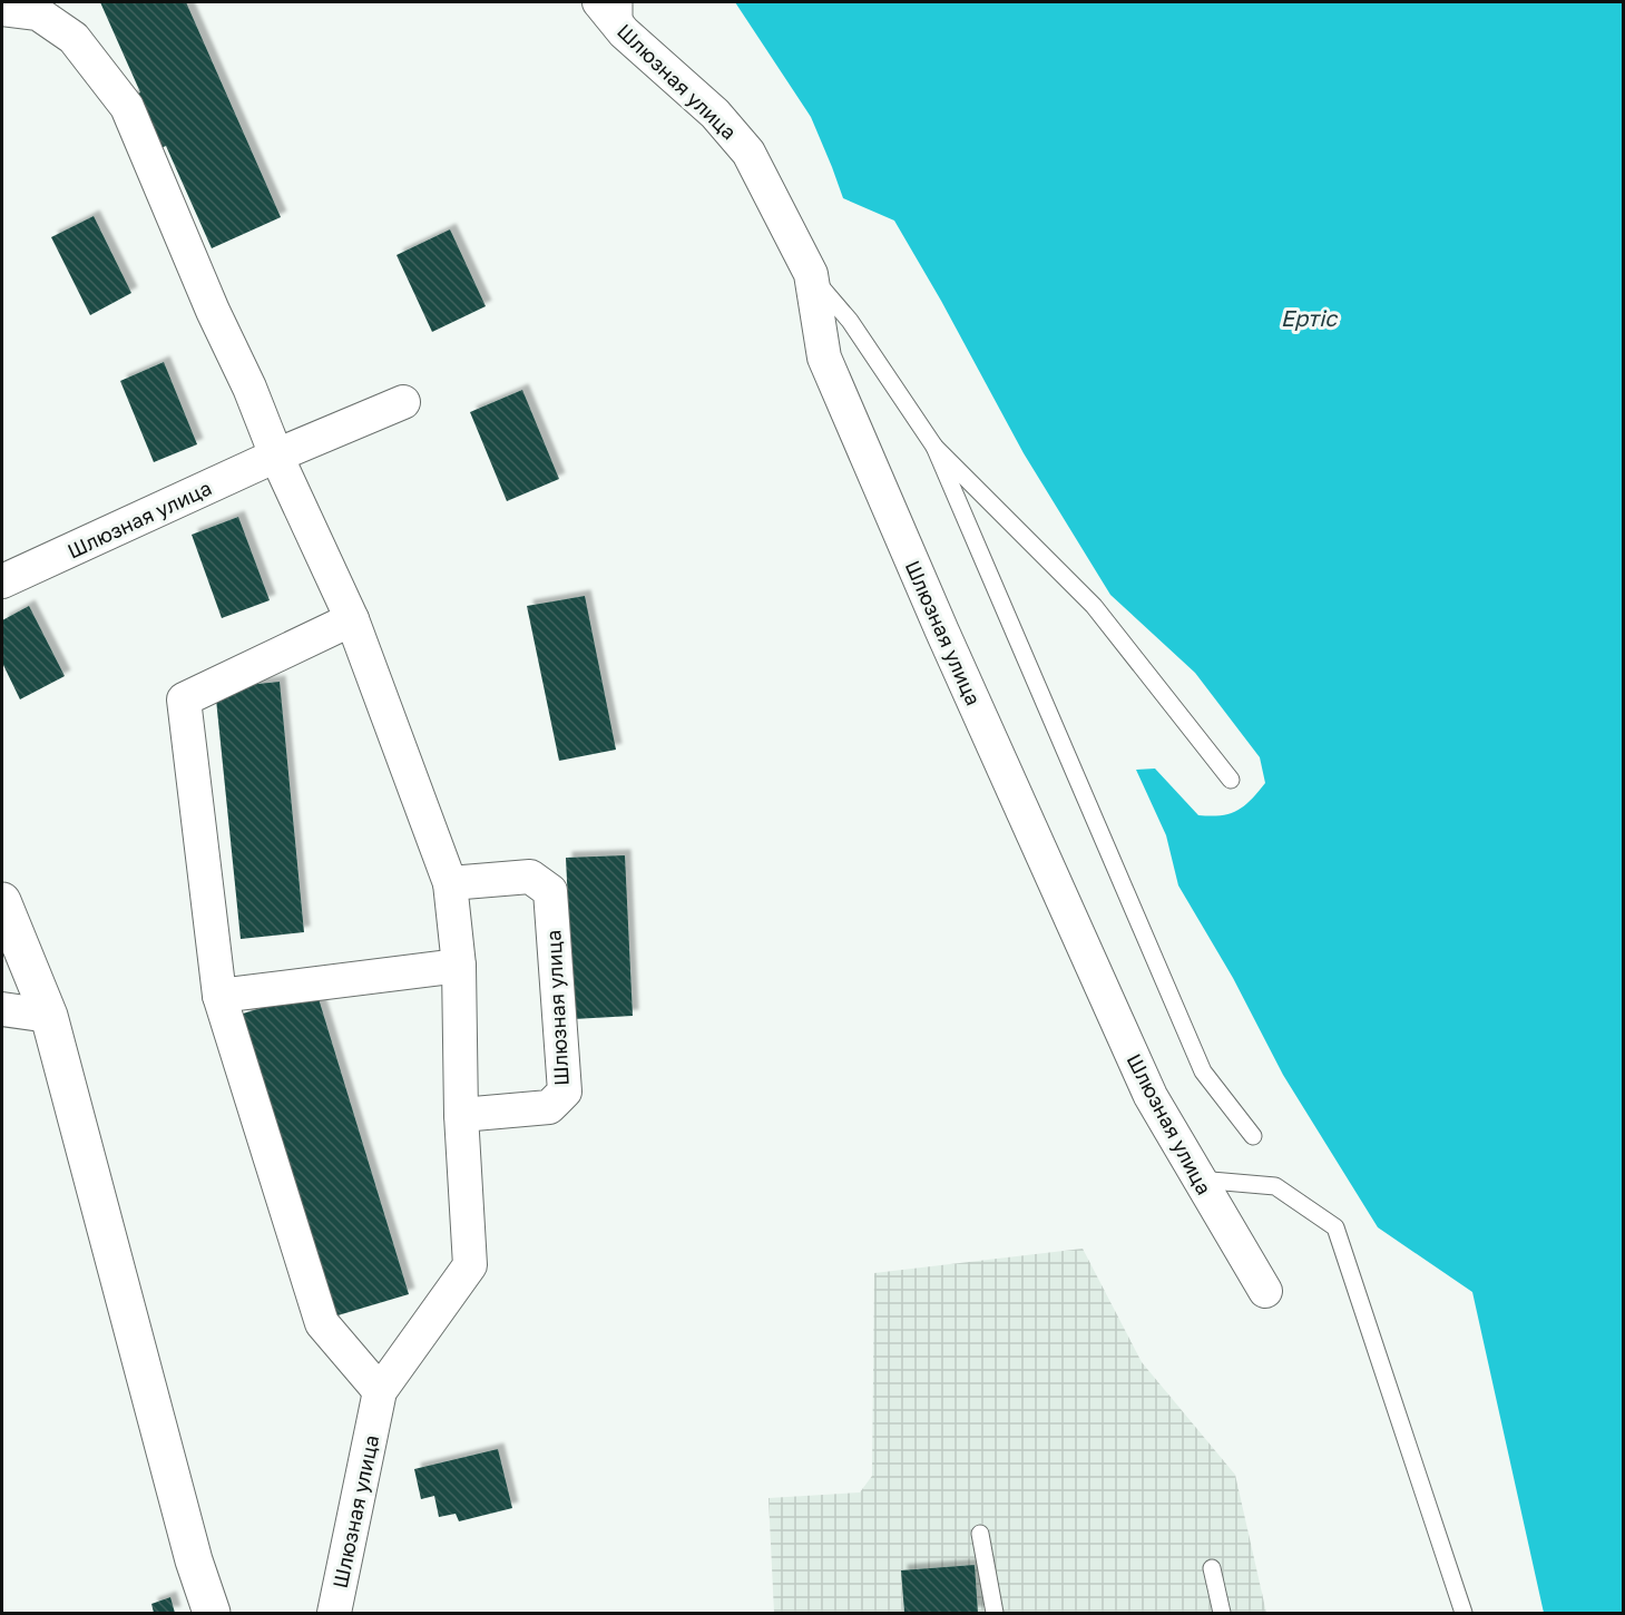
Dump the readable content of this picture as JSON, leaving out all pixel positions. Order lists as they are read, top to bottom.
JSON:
{
  "streets": {
    "street": ["Шлюзная улица"]
  },
  "water": ["Ертіс"]
}
